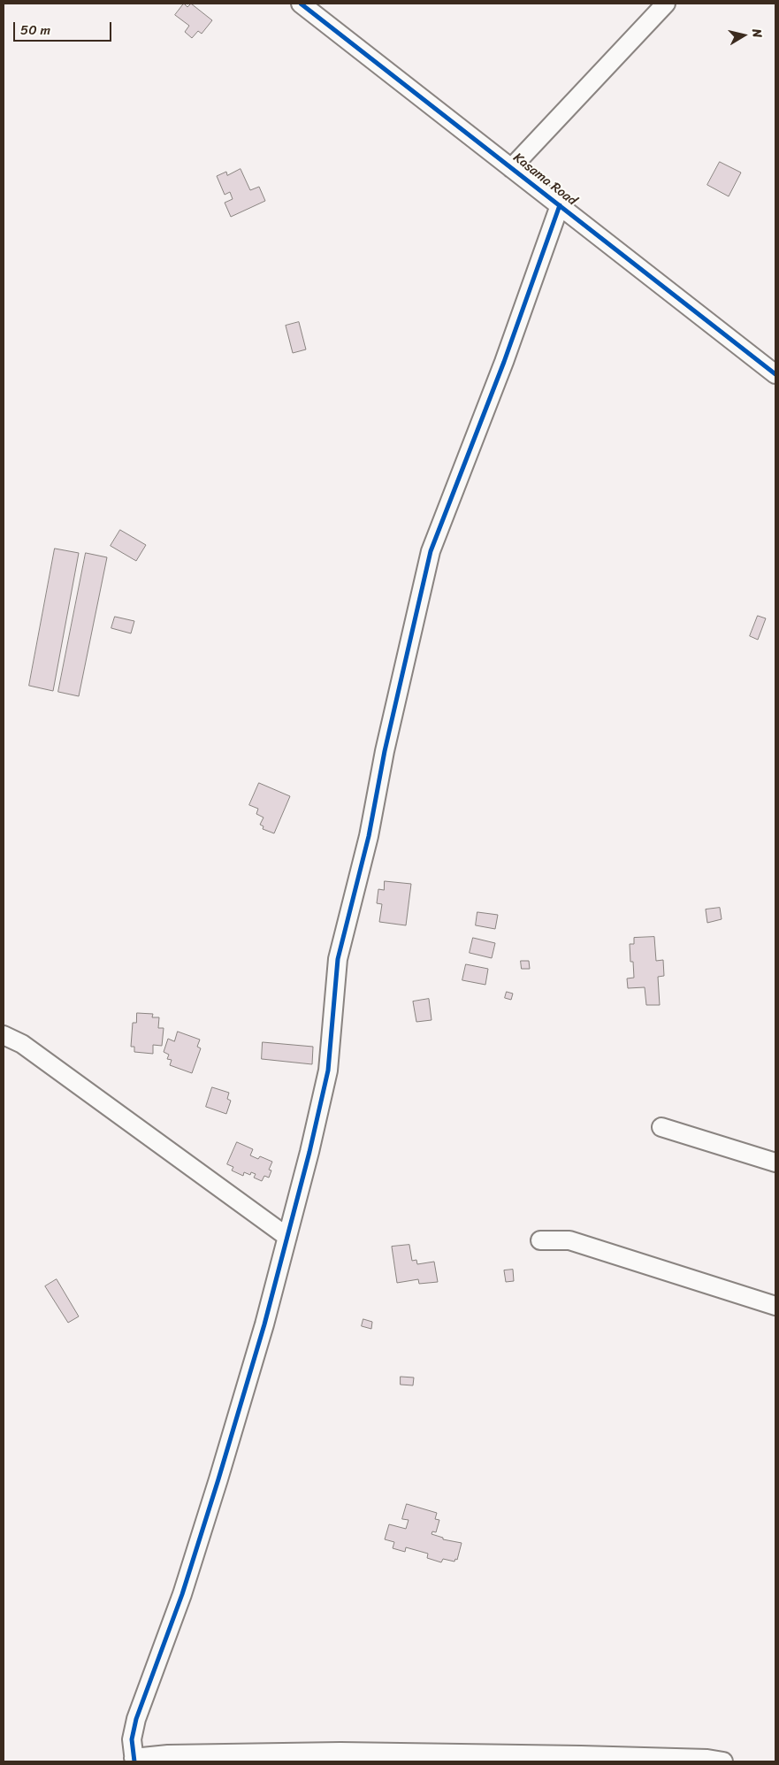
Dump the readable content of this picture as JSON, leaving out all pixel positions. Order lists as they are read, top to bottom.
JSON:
{
  "streets": {
    "street": ["Kasama Road"]
  },
  "scale_bar": "50 m",
  "north": "right"
}
